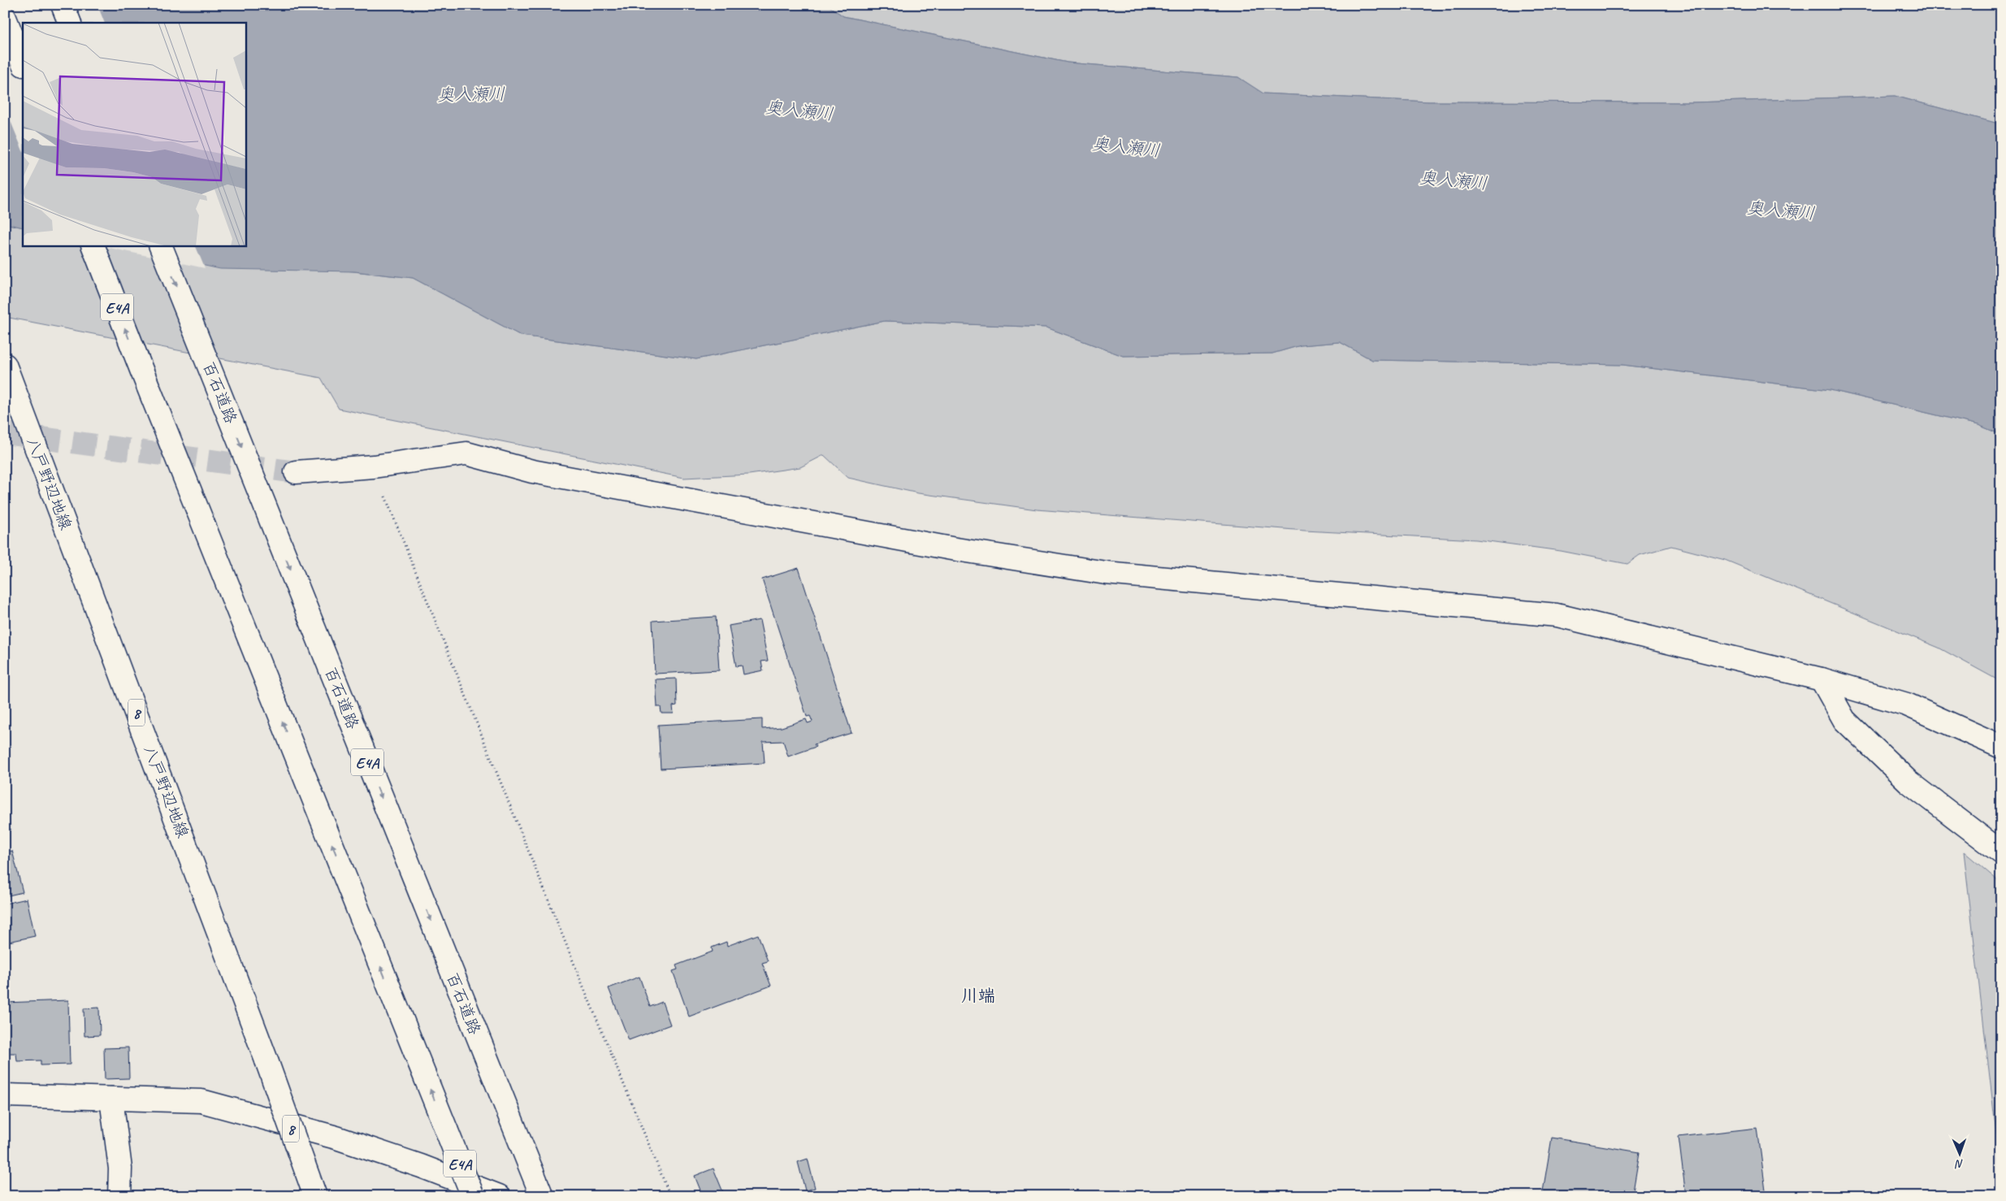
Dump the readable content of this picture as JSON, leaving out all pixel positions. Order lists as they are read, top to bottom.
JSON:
{
  "streets": {
    "main road": [
      "E4A",
      "百石道路",
      "八戸野辺地線",
      "8"
    ]
  },
  "districts": ["川端"],
  "water": ["奥入瀬川"],
  "north": "bottom"
}
